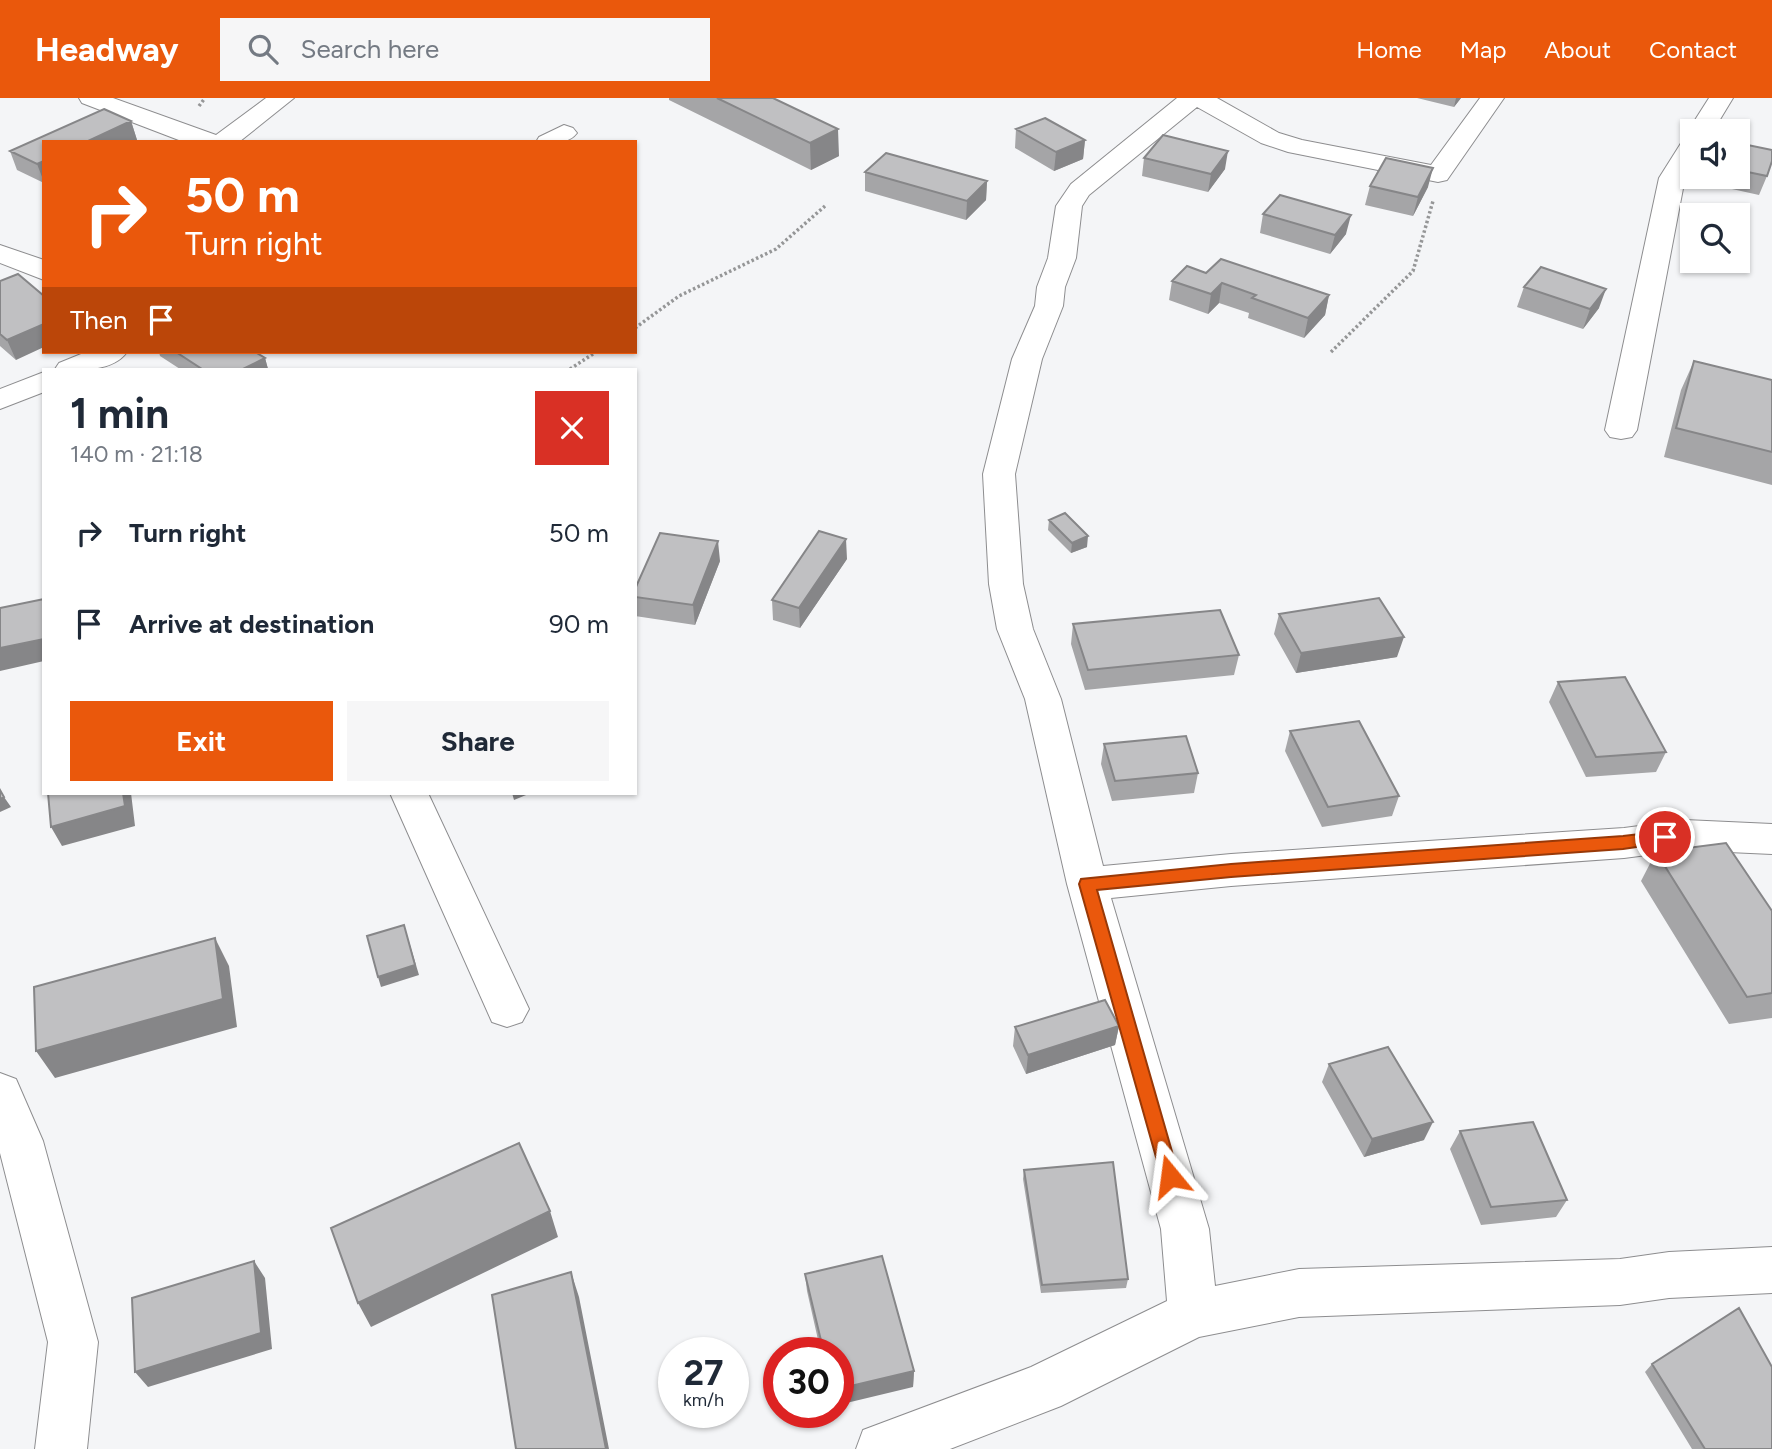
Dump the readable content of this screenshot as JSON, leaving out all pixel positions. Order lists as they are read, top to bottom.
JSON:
{
  "page": {
    "header": "Headway",
    "search": "Search here",
    "nav": [
      "Home",
      "Map",
      "About",
      "Contact"
    ],
    "turn": ["50 m", "Turn right"],
    "then": "Then",
    "heading": ["1 min", "140 m · 21:18"],
    "list": [
      {
        "name": "Turn right",
        "value": "50 m"
      },
      {
        "name": "Arrive at destination",
        "value": "90 m"
      }
    ],
    "buttons": ["Exit", "Share"],
    "speed": "27 km/h",
    "limit": "30"
  }
}
